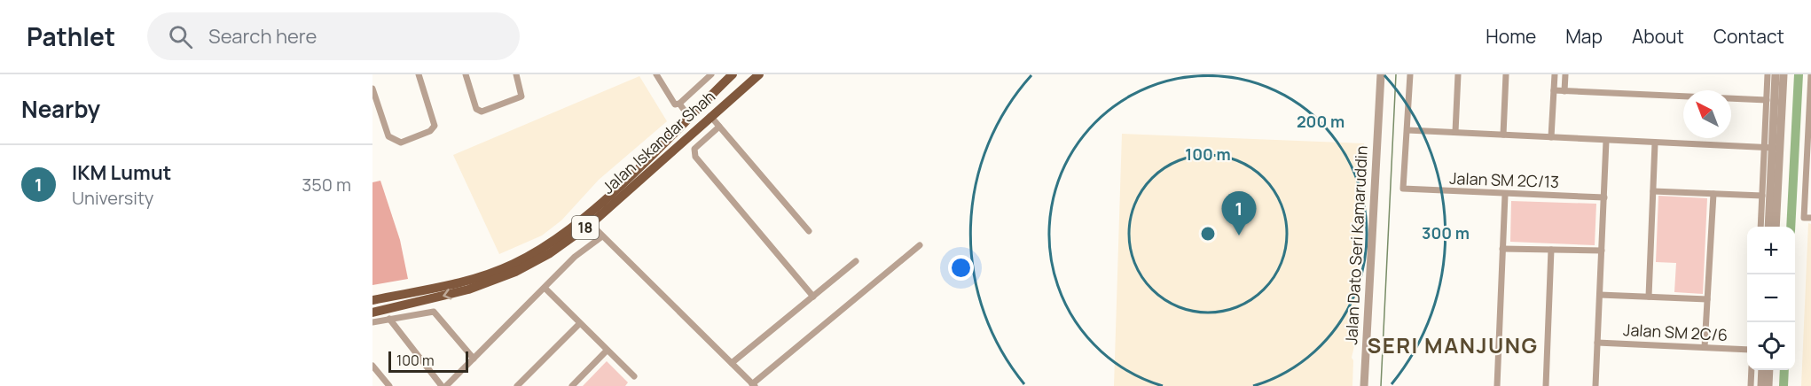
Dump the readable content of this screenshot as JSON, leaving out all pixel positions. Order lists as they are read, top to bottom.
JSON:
{
  "streets": {
    "main road": ["Jalan Iskandar Shah", "18"],
    "street": ["Jalan SM 2C/13", "Jalan Dato Seri Kamaruddin", "Jalan SM 2C/6"]
  },
  "districts": ["SERI MANJUNG"],
  "scale_bar": "100 m",
  "north": "top left",
  "page": {
    "header": "Pathlet",
    "search": "Search here",
    "nav": [
      "Home",
      "Map",
      "About",
      "Contact"
    ],
    "heading": "Nearby",
    "list": [
      {
        "mark": "1",
        "name": "IKM Lumut",
        "note": "University",
        "value": "350 m"
      }
    ],
    "pins": "1",
    "map_buttons": ["+", "−"],
    "scale": "100 m"
  },
  "rings": ["200 m", "100 m", "300 m"]
}
